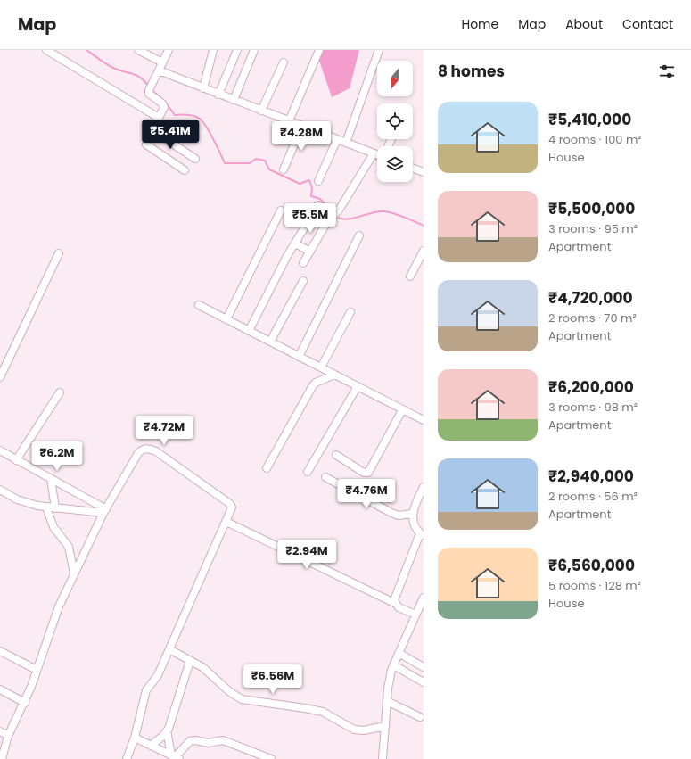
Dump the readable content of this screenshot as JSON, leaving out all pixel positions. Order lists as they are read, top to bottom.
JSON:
{
  "north": "bottom",
  "page": {
    "header": "Map",
    "nav": [
      "Home",
      "Map",
      "About",
      "Contact"
    ],
    "heading": "8 homes",
    "list": [
      {
        "name": "₹5,410,000",
        "note": "4 rooms · 100 m² · House"
      },
      {
        "name": "₹5,500,000",
        "note": "3 rooms · 95 m² · Apartment"
      },
      {
        "name": "₹4,720,000",
        "note": "2 rooms · 70 m² · Apartment"
      },
      {
        "name": "₹6,200,000",
        "note": "3 rooms · 98 m² · Apartment"
      },
      {
        "name": "₹2,940,000",
        "note": "2 rooms · 56 m² · Apartment"
      },
      {
        "name": "₹6,560,000",
        "note": "5 rooms · 128 m² · House"
      }
    ],
    "price": [
      "₹5.41M",
      "₹4.28M",
      "₹5.5M",
      "₹4.72M",
      "₹6.2M",
      "₹4.76M",
      "₹2.94M",
      "₹6.56M"
    ]
  }
}
